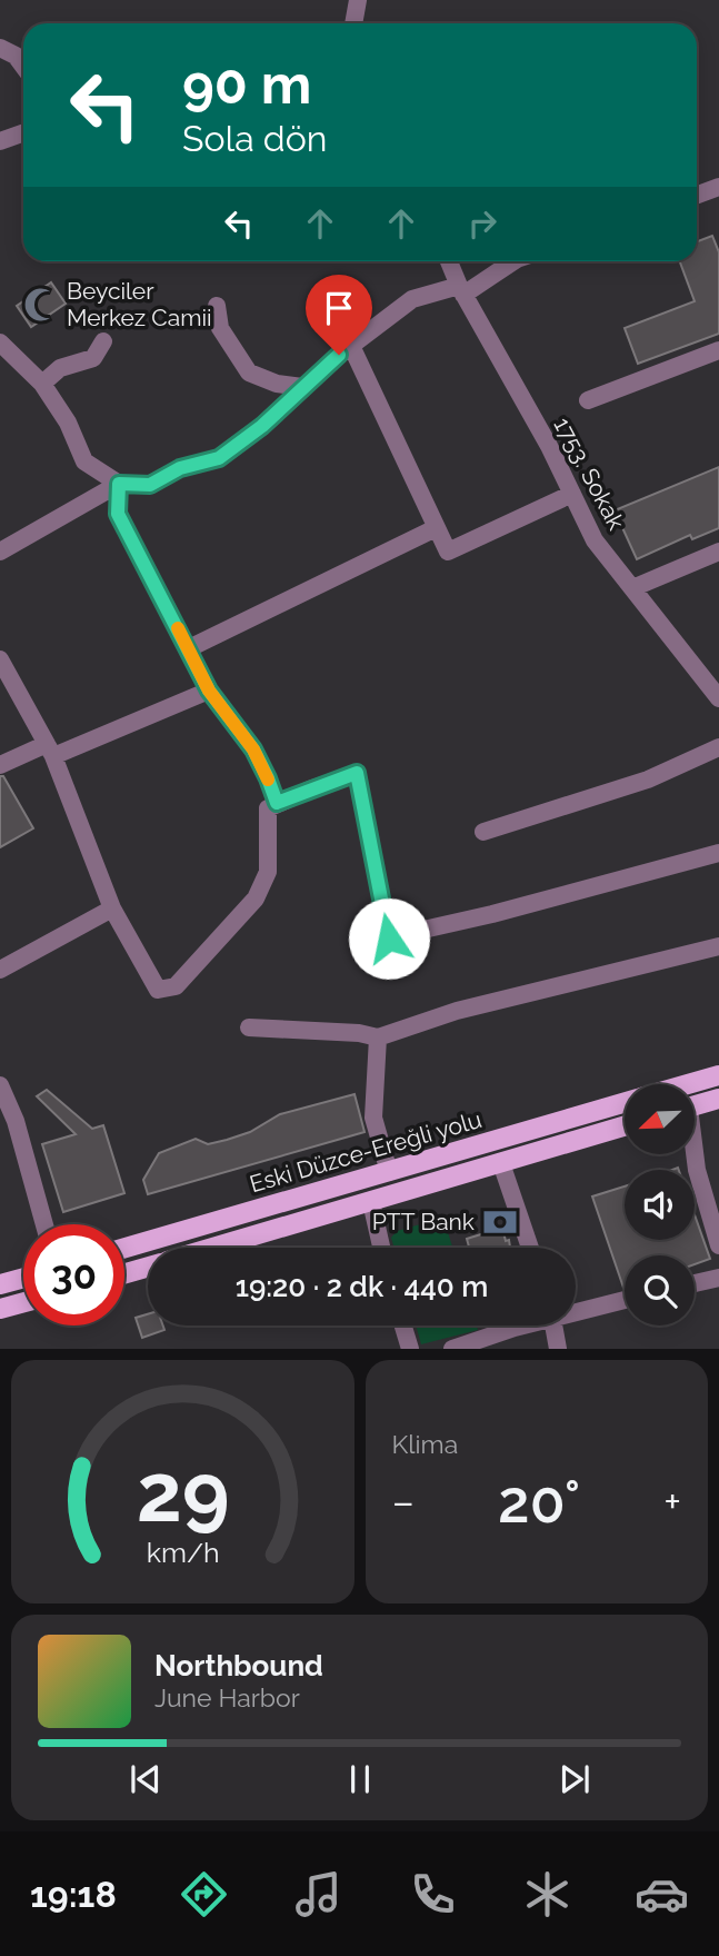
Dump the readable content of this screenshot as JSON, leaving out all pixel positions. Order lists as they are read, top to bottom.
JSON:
{
  "streets": {
    "main road": ["Eski Düzce-Ereğli yolu"],
    "street": ["1753. Sokak"]
  },
  "places": {
    "mosque": ["Beyciler Merkez Camii"],
    "bank": ["PTT Bank"]
  },
  "north": "bottom left",
  "page": {
    "turn": ["90 m", "Sola dön"],
    "limit": "30",
    "trip": "19:20 · 2 dk · 440 m",
    "tile": "Klima",
    "heat": ["−", "20°", "+"],
    "song": ["Northbound", "June Harbor"],
    "tabs": "19:18",
    "gauge": ["29", "km/h"]
  }
}
